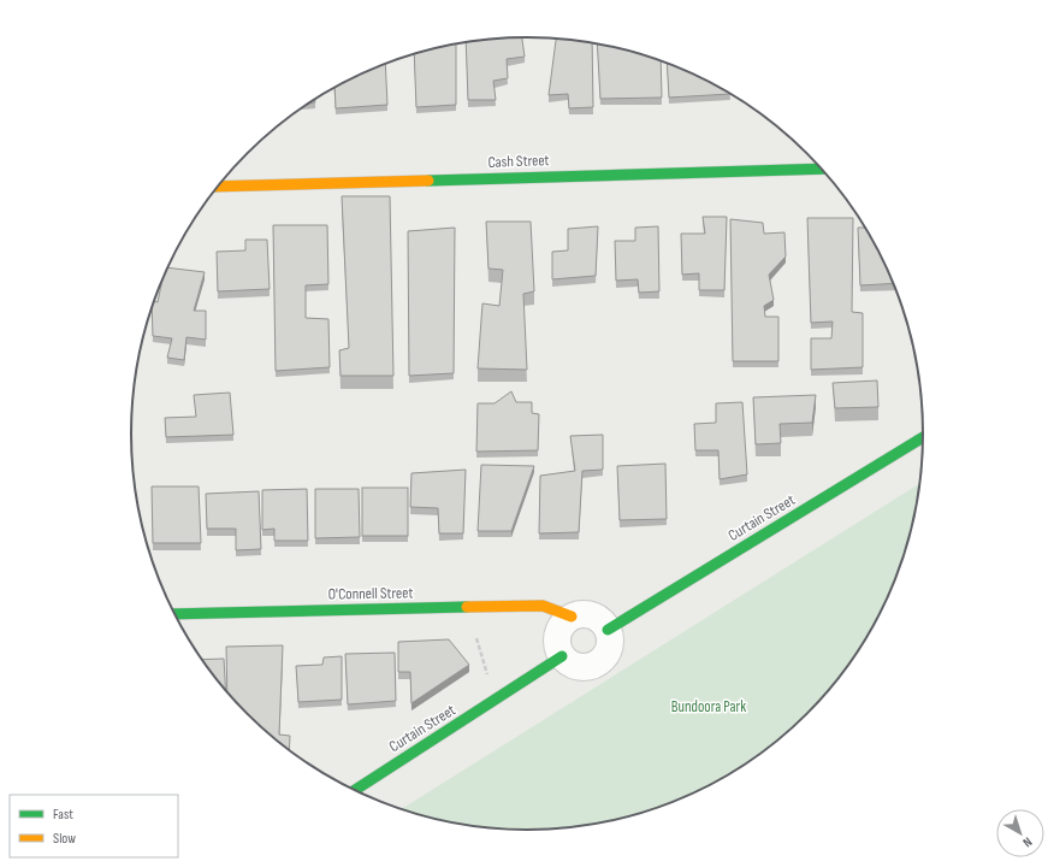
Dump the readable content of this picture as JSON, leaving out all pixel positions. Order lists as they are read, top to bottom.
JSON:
{
  "streets": {
    "street": ["Cash Street", "Curtain Street", "O'Connell Street"]
  },
  "crossings": [
    ["Curtain Street", "O'Connell Street"]
  ],
  "parks": ["Bundoora Park"],
  "legend": ["Fast", "Slow"],
  "north": "bottom right"
}
